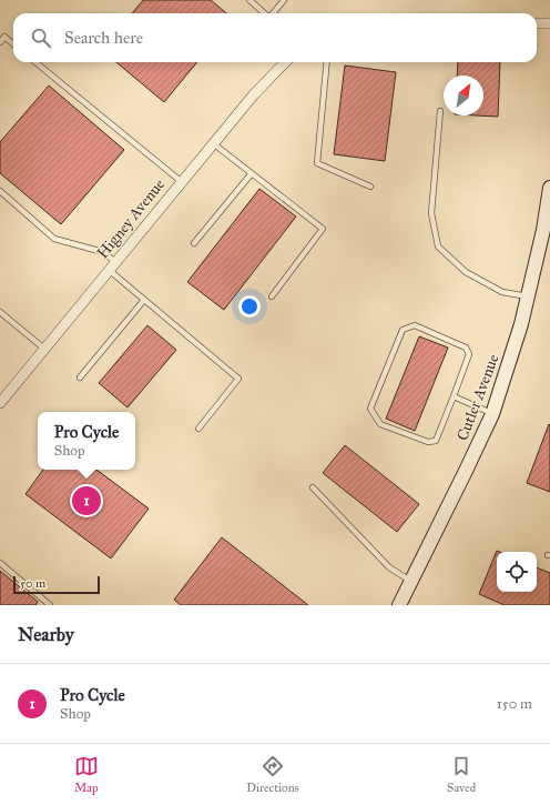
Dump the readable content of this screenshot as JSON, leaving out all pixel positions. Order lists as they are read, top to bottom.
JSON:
{
  "streets": {
    "street": ["Higney Avenue", "Cutler Avenue"]
  },
  "scale_bar": "50 m",
  "north": "top right",
  "page": {
    "search": "Search here",
    "popup": ["Pro Cycle", "Shop"],
    "pins": "1",
    "scale": "50 m",
    "heading": "Nearby",
    "list": [
      {
        "mark": "1",
        "name": "Pro Cycle",
        "note": "Shop",
        "value": "150 m"
      }
    ],
    "nav": ["Map", "Directions", "Saved"]
  }
}
